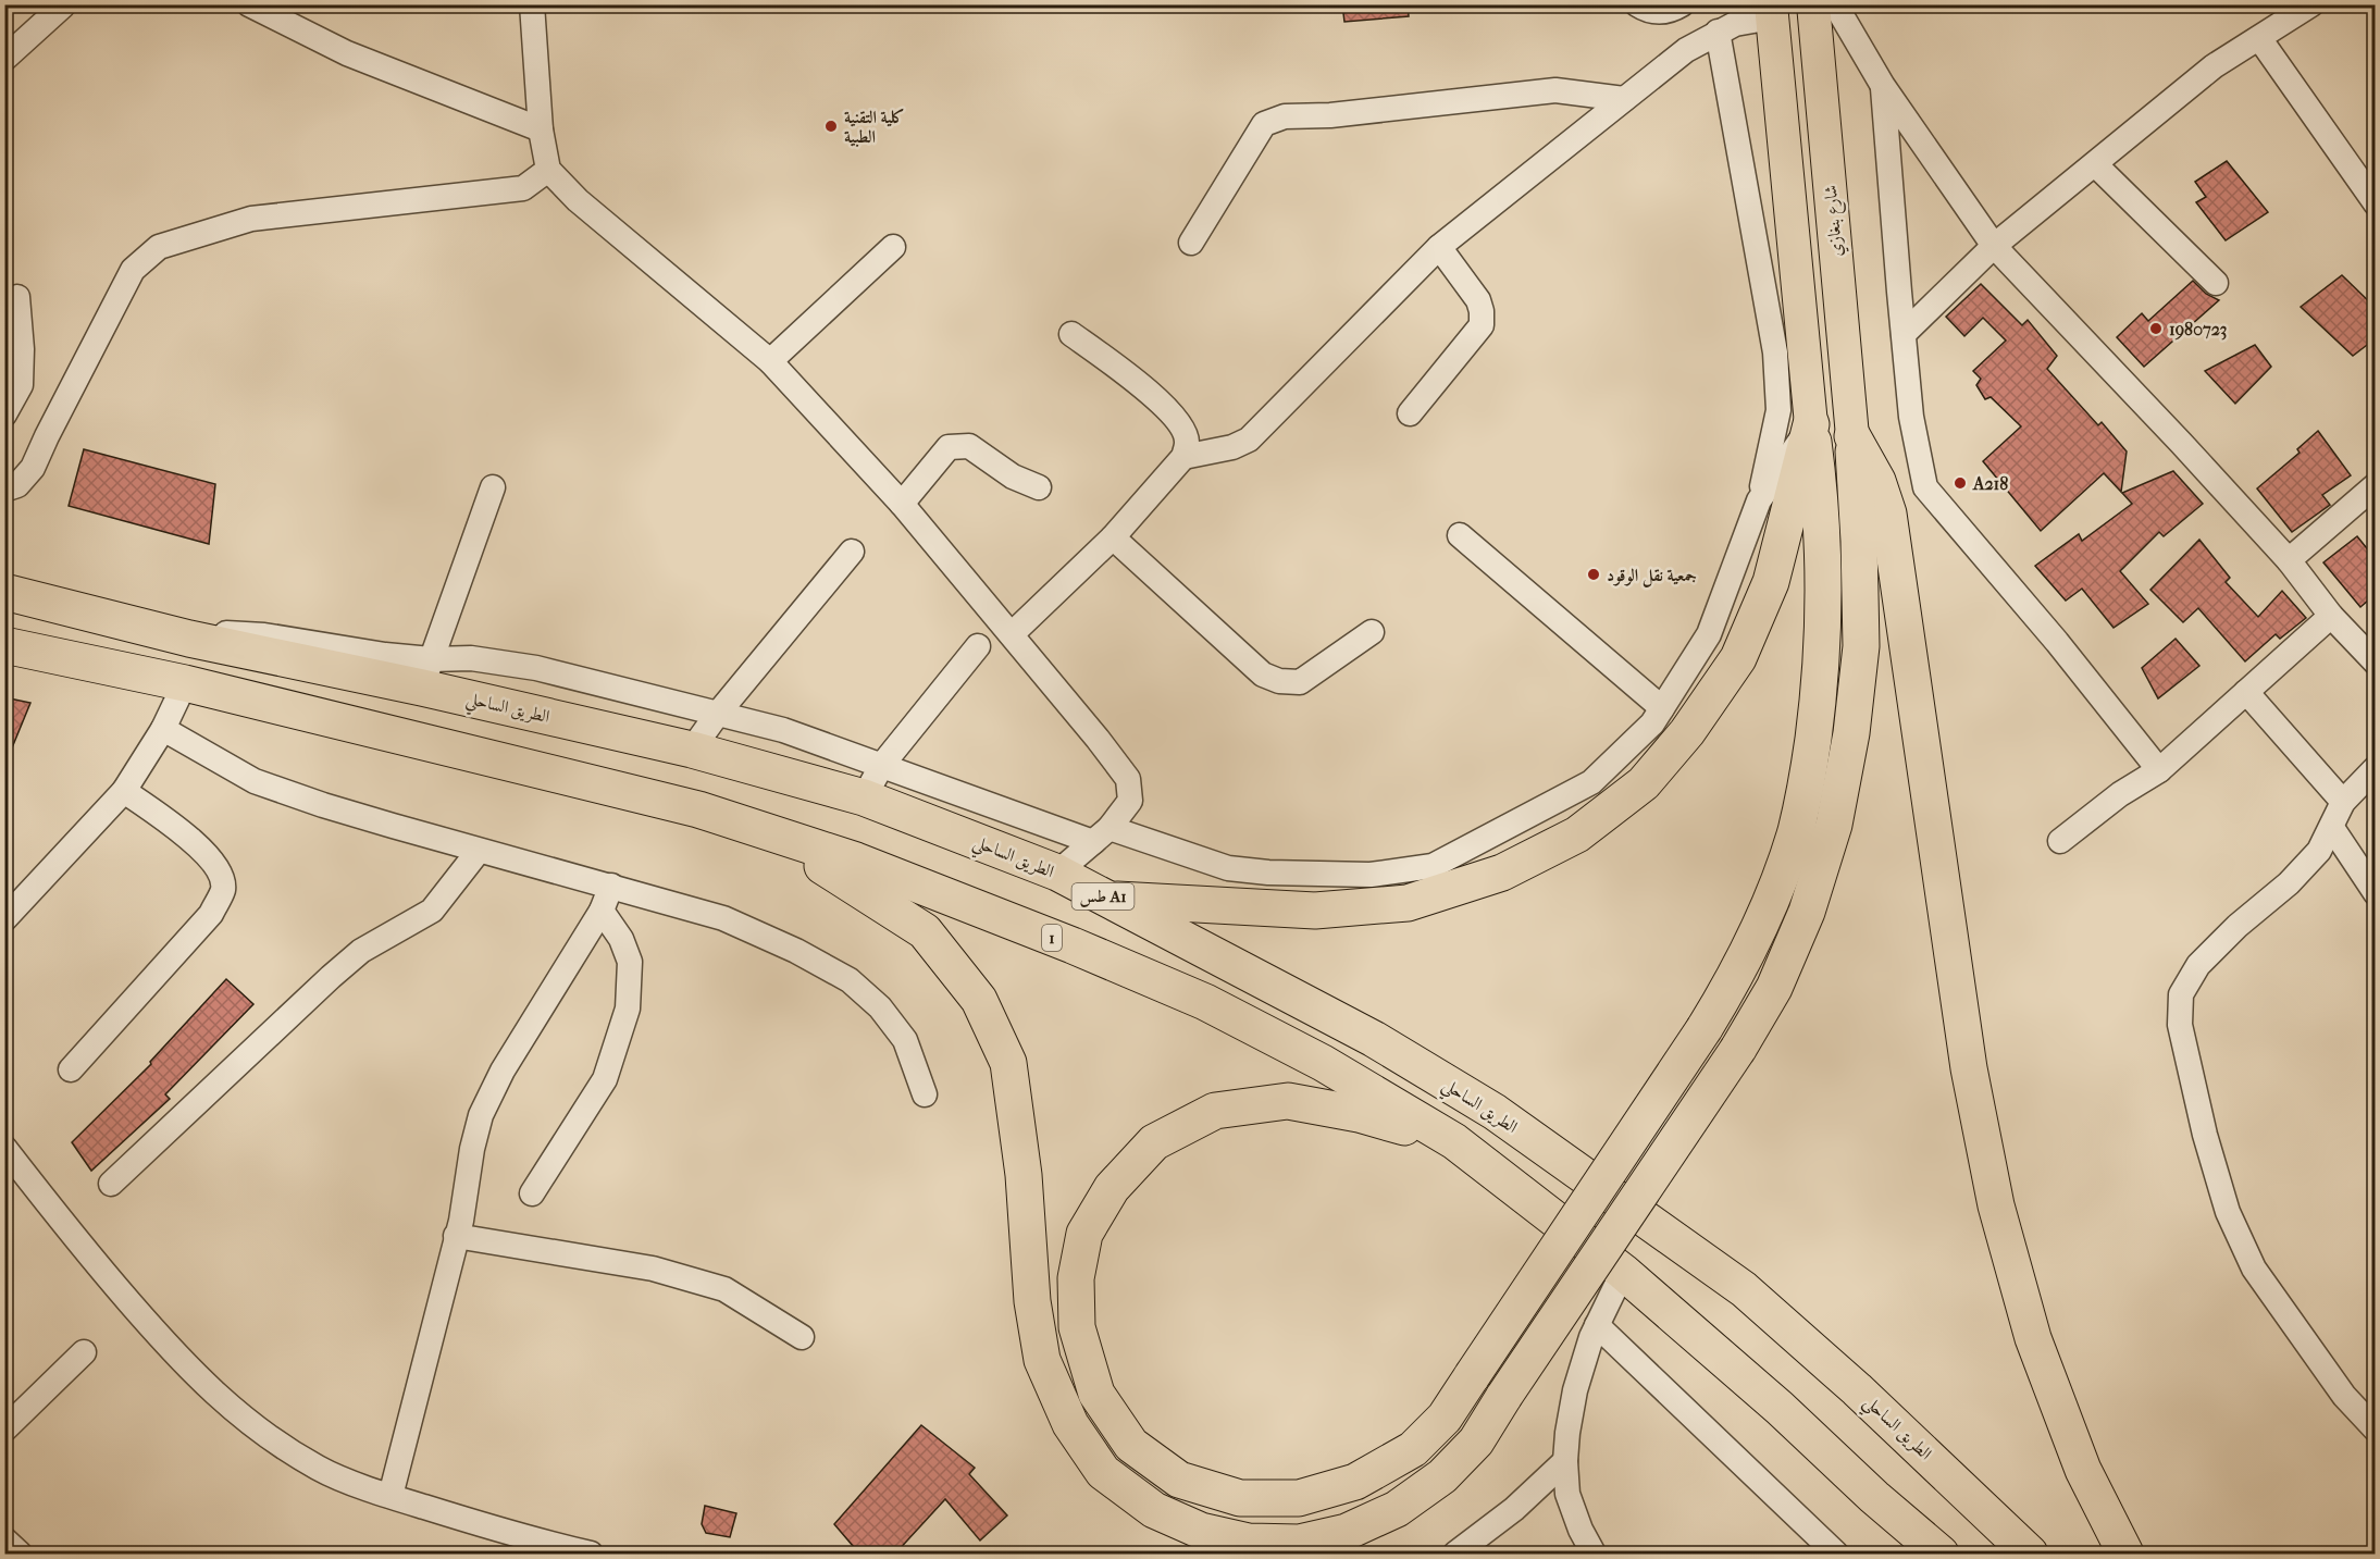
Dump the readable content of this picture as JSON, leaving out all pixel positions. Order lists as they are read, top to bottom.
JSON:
{
  "streets": {
    "highway": ["الطريق الساحلي", "طس A1", "1"],
    "main road": ["شارع بنغازي"]
  },
  "places": [
    "كلية التقنية الطبية",
    "1980723",
    "A218",
    "جمعية نقل الوقود"
  ]
}
